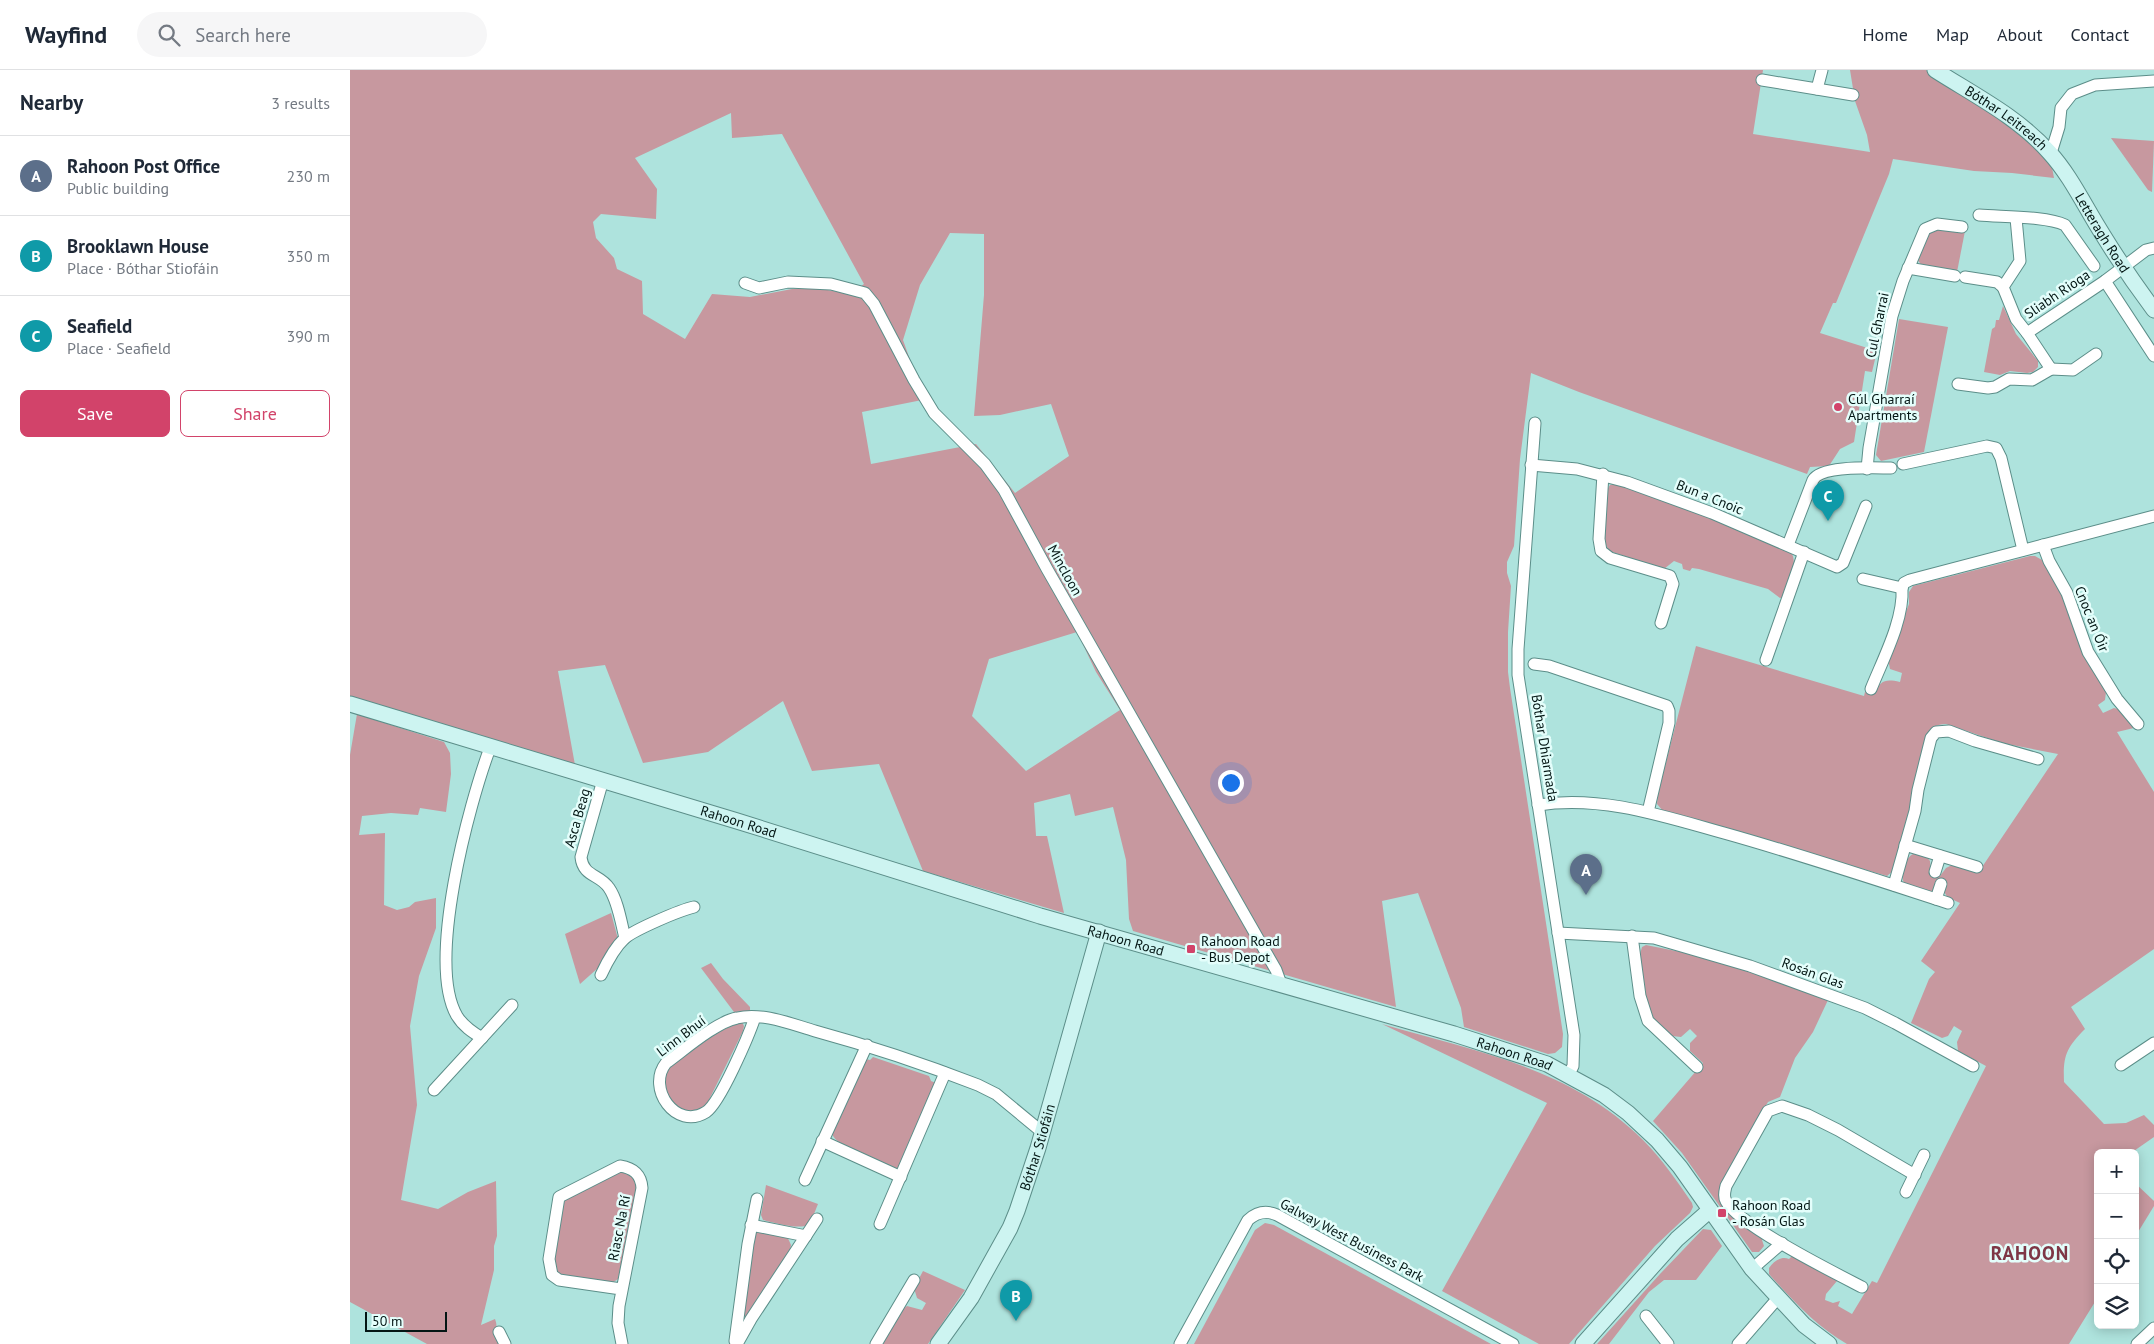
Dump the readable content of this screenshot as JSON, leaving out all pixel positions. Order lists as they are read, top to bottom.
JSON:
{
  "streets": {
    "street": [
      "Bóthar Leitreach",
      "Letteragh Road",
      "Sliabh Rioga",
      "Cul Gharrai",
      "Bun a Cnoic",
      "Mincloon",
      "Cnoc an Óir",
      "Bóthar Dhiarmada",
      "Asca Beag",
      "Rahoon Road",
      "Rosán Glas",
      "Linn Bhuí",
      "Bóthar Stiofáin",
      "Riasc Na Rí",
      "Galway West Business Park"
    ]
  },
  "crossings": [
    ["Bóthar Leitreach", "Letteragh Road"],
    ["Letteragh Road", "Sliabh Rioga"],
    ["Bun a Cnoic", "Bóthar Dhiarmada"],
    ["Mincloon", "Rahoon Road"],
    ["Bóthar Dhiarmada", "Rahoon Road"],
    ["Bóthar Dhiarmada", "Rosán Glas"],
    ["Asca Beag", "Rahoon Road"],
    ["Rahoon Road", "Bóthar Stiofáin"],
    ["Linn Bhuí", "Bóthar Stiofáin"]
  ],
  "districts": ["RAHOON"],
  "places": {
    "other": ["Cúl Gharraí Apartments"],
    "transit": ["Rahoon Road - Bus Depot", "Rahoon Road - Rosán Glas"]
  },
  "scale_bar": "50 m",
  "page": {
    "header": "Wayfind",
    "search": "Search here",
    "nav": [
      "Home",
      "Map",
      "About",
      "Contact"
    ],
    "heading": ["Nearby", "3 results"],
    "list": [
      {
        "mark": "A",
        "name": "Rahoon Post Office",
        "note": "Public building",
        "value": "230 m"
      },
      {
        "mark": "B",
        "name": "Brooklawn House",
        "note": "Place · Bóthar Stiofáin",
        "value": "350 m"
      },
      {
        "mark": "C",
        "name": "Seafield",
        "note": "Place · Seafield",
        "value": "390 m"
      }
    ],
    "buttons": ["Save", "Share"],
    "pins": ["C", "A", "B"],
    "map_buttons": ["+", "−"],
    "scale": "50 m"
  }
}
